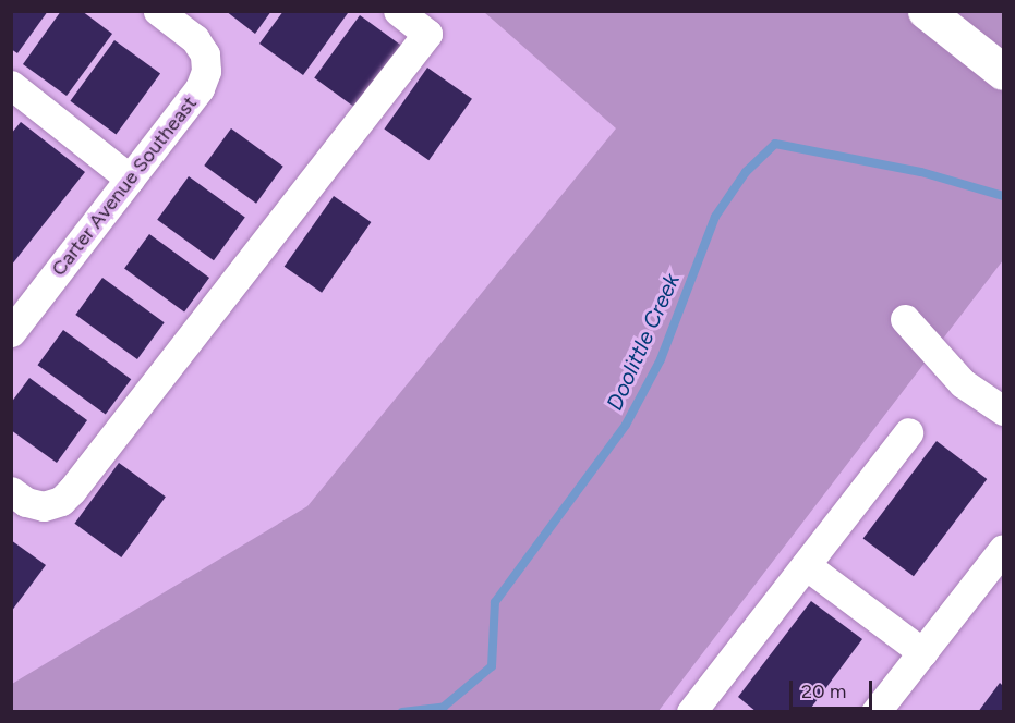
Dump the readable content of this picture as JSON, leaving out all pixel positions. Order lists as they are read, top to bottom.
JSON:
{
  "streets": {
    "street": ["Carter Avenue Southeast"]
  },
  "water": ["Doolittle Creek"],
  "scale_bar": "20 m"
}
